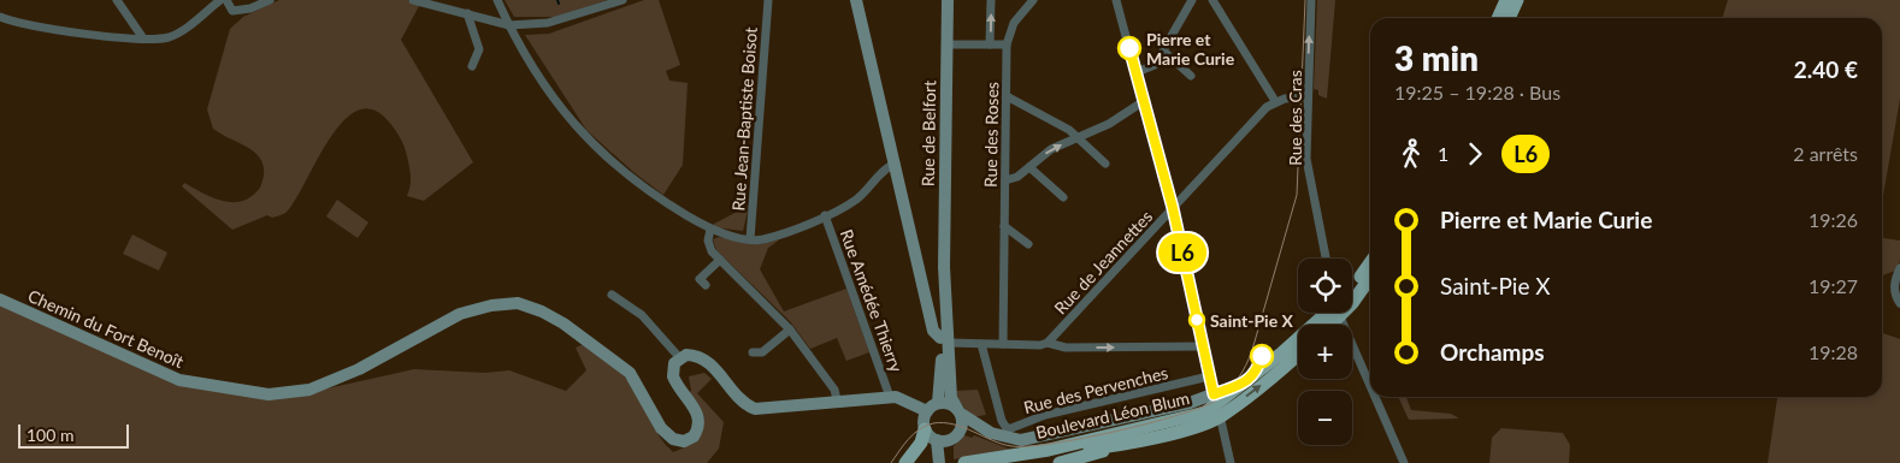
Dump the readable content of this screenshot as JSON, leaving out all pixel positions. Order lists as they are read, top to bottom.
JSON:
{
  "streets": {
    "main road": ["Boulevard Léon Blum"],
    "street": [
      "Rue des Cras",
      "Rue Jean-Baptiste Boisot",
      "Rue de Belfort",
      "Rue des Roses",
      "Rue de Jeannettes",
      "Rue Amédée Thierry",
      "Chemin du Fort Benoît",
      "Rue des Pervenches"
    ]
  },
  "crossings": [
    ["Rue Jean-Baptiste Boisot", "Rue Amédée Thierry"]
  ],
  "one_way": ["Rue des Cras"],
  "places": ["Pierre et Marie Curie", "Saint-Pie X"],
  "lines": ["bus line L6"],
  "scale_bar": "100 m",
  "page": {
    "on_map": "L6",
    "heading": ["3 min", "19:25 – 19:28 · Bus", "2.40 €"],
    "legs": ["1", "L6", "2 arrêts"],
    "list": [
      {
        "name": "Pierre et Marie Curie",
        "value": "19:26"
      },
      {
        "name": "Saint-Pie X",
        "value": "19:27"
      },
      {
        "name": "Orchamps",
        "value": "19:28"
      }
    ],
    "map_buttons": ["+", "−"],
    "scale": "100 m"
  }
}
